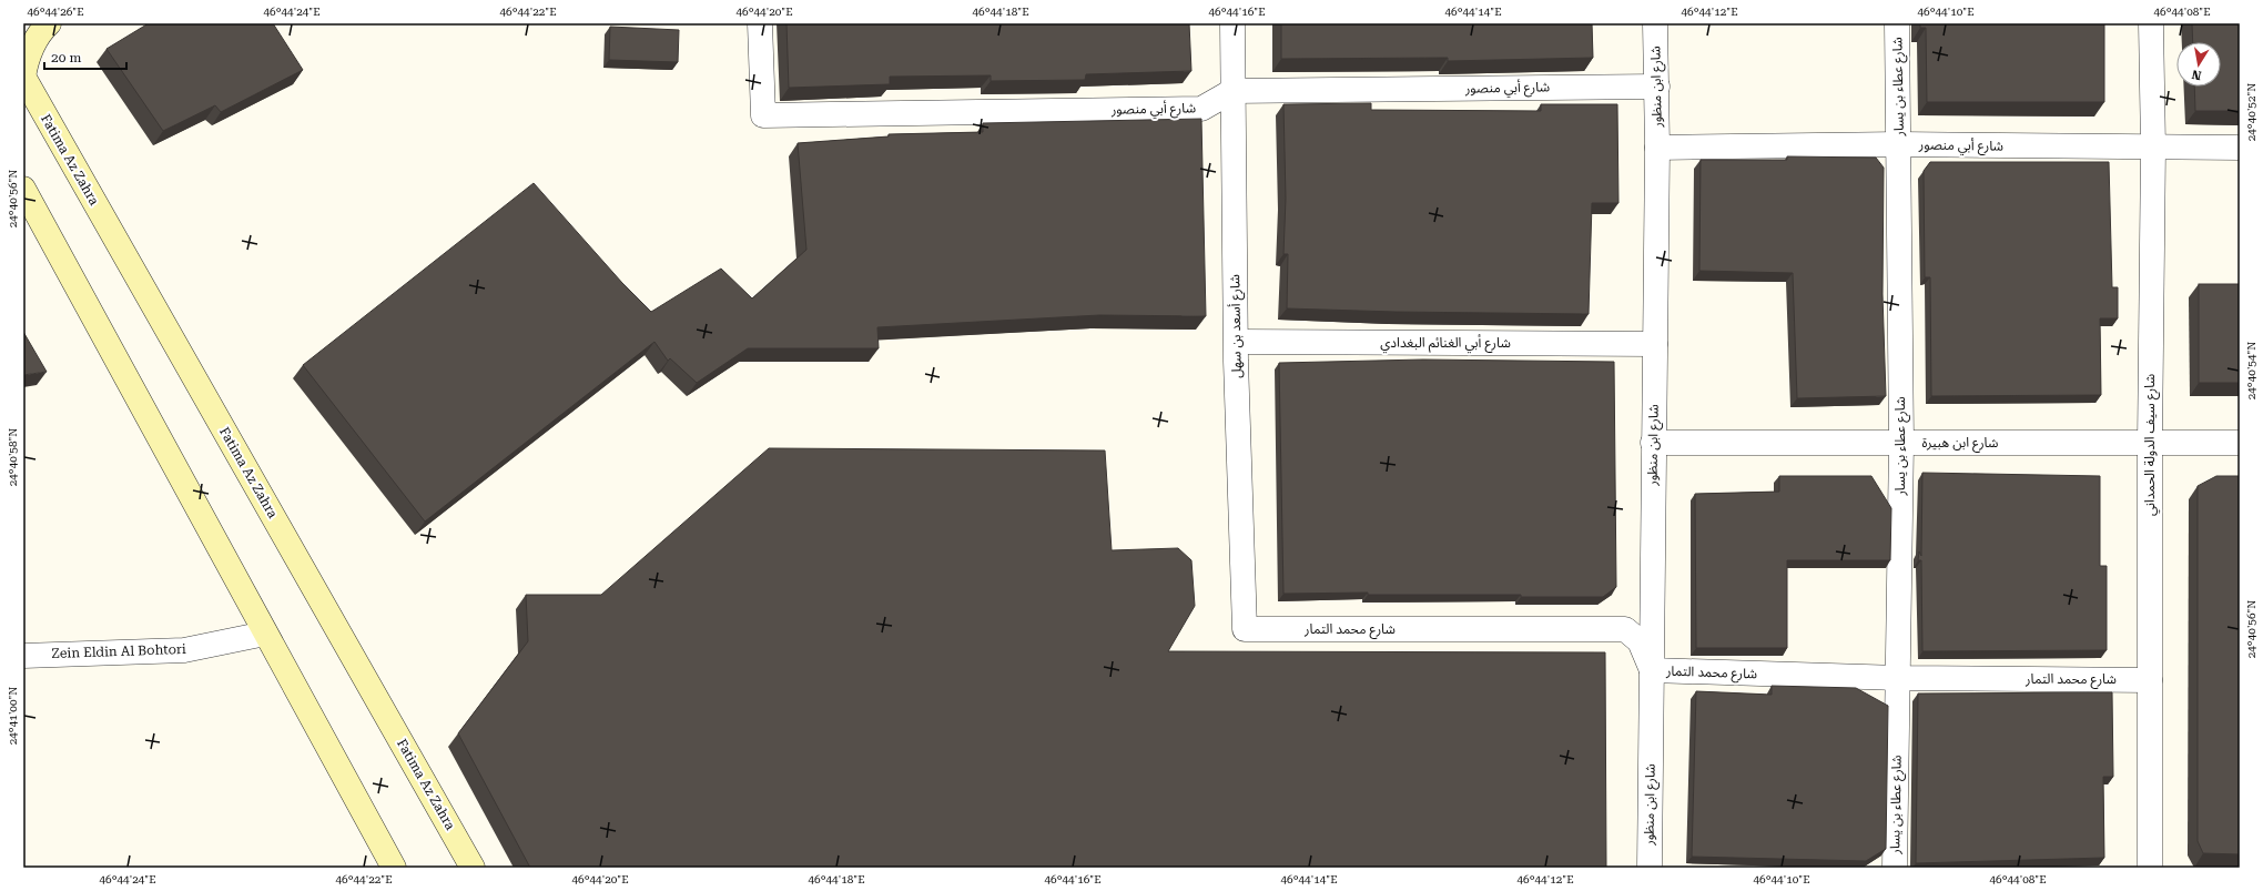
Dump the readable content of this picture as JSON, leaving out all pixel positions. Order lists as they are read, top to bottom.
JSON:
{
  "streets": {
    "main road": ["Fatima Az Zahra"],
    "street": [
      "شارع ابن منظور",
      "شارع عطاء بن يسار",
      "شارع أبي منصور",
      "شارع أسعد بن سهل",
      "شارع أبي الغنائم البغدادي",
      "شارع ابن هبيرة",
      "شارع سيف الدولة الحمداني",
      "شارع محمد التمار",
      "Zein Eldin Al Bohtori"
    ]
  },
  "crossings": [
    ["شارع ابن منظور", "شارع أبي منصور"],
    ["شارع ابن منظور", "شارع أبي الغنائم البغدادي"],
    ["شارع ابن منظور", "شارع ابن هبيرة"],
    ["شارع ابن منظور", "شارع محمد التمار"],
    ["شارع عطاء بن يسار", "شارع أبي منصور"],
    ["شارع عطاء بن يسار", "شارع ابن هبيرة"],
    ["شارع عطاء بن يسار", "شارع محمد التمار"],
    ["شارع أبي منصور", "شارع أسعد بن سهل"],
    ["شارع أبي منصور", "شارع سيف الدولة الحمداني"],
    ["شارع أسعد بن سهل", "شارع أبي الغنائم البغدادي"],
    ["شارع أسعد بن سهل", "شارع محمد التمار"],
    ["شارع ابن هبيرة", "شارع سيف الدولة الحمداني"],
    ["شارع سيف الدولة الحمداني", "شارع محمد التمار"]
  ],
  "scale_bar": "20 m",
  "north": "bottom",
  "coordinates": [
    "46°44'26\"E",
    "46°44'24\"E",
    "46°44'22\"E",
    "46°44'20\"E",
    "46°44'18\"E",
    "46°44'16\"E",
    "46°44'14\"E",
    "46°44'12\"E",
    "46°44'10\"E",
    "46°44'08\"E",
    "24°40'52\"N",
    "24°40'56\"N",
    "24°40'54\"N",
    "24°40'58\"N",
    "24°41'00\"N"
  ]
}
